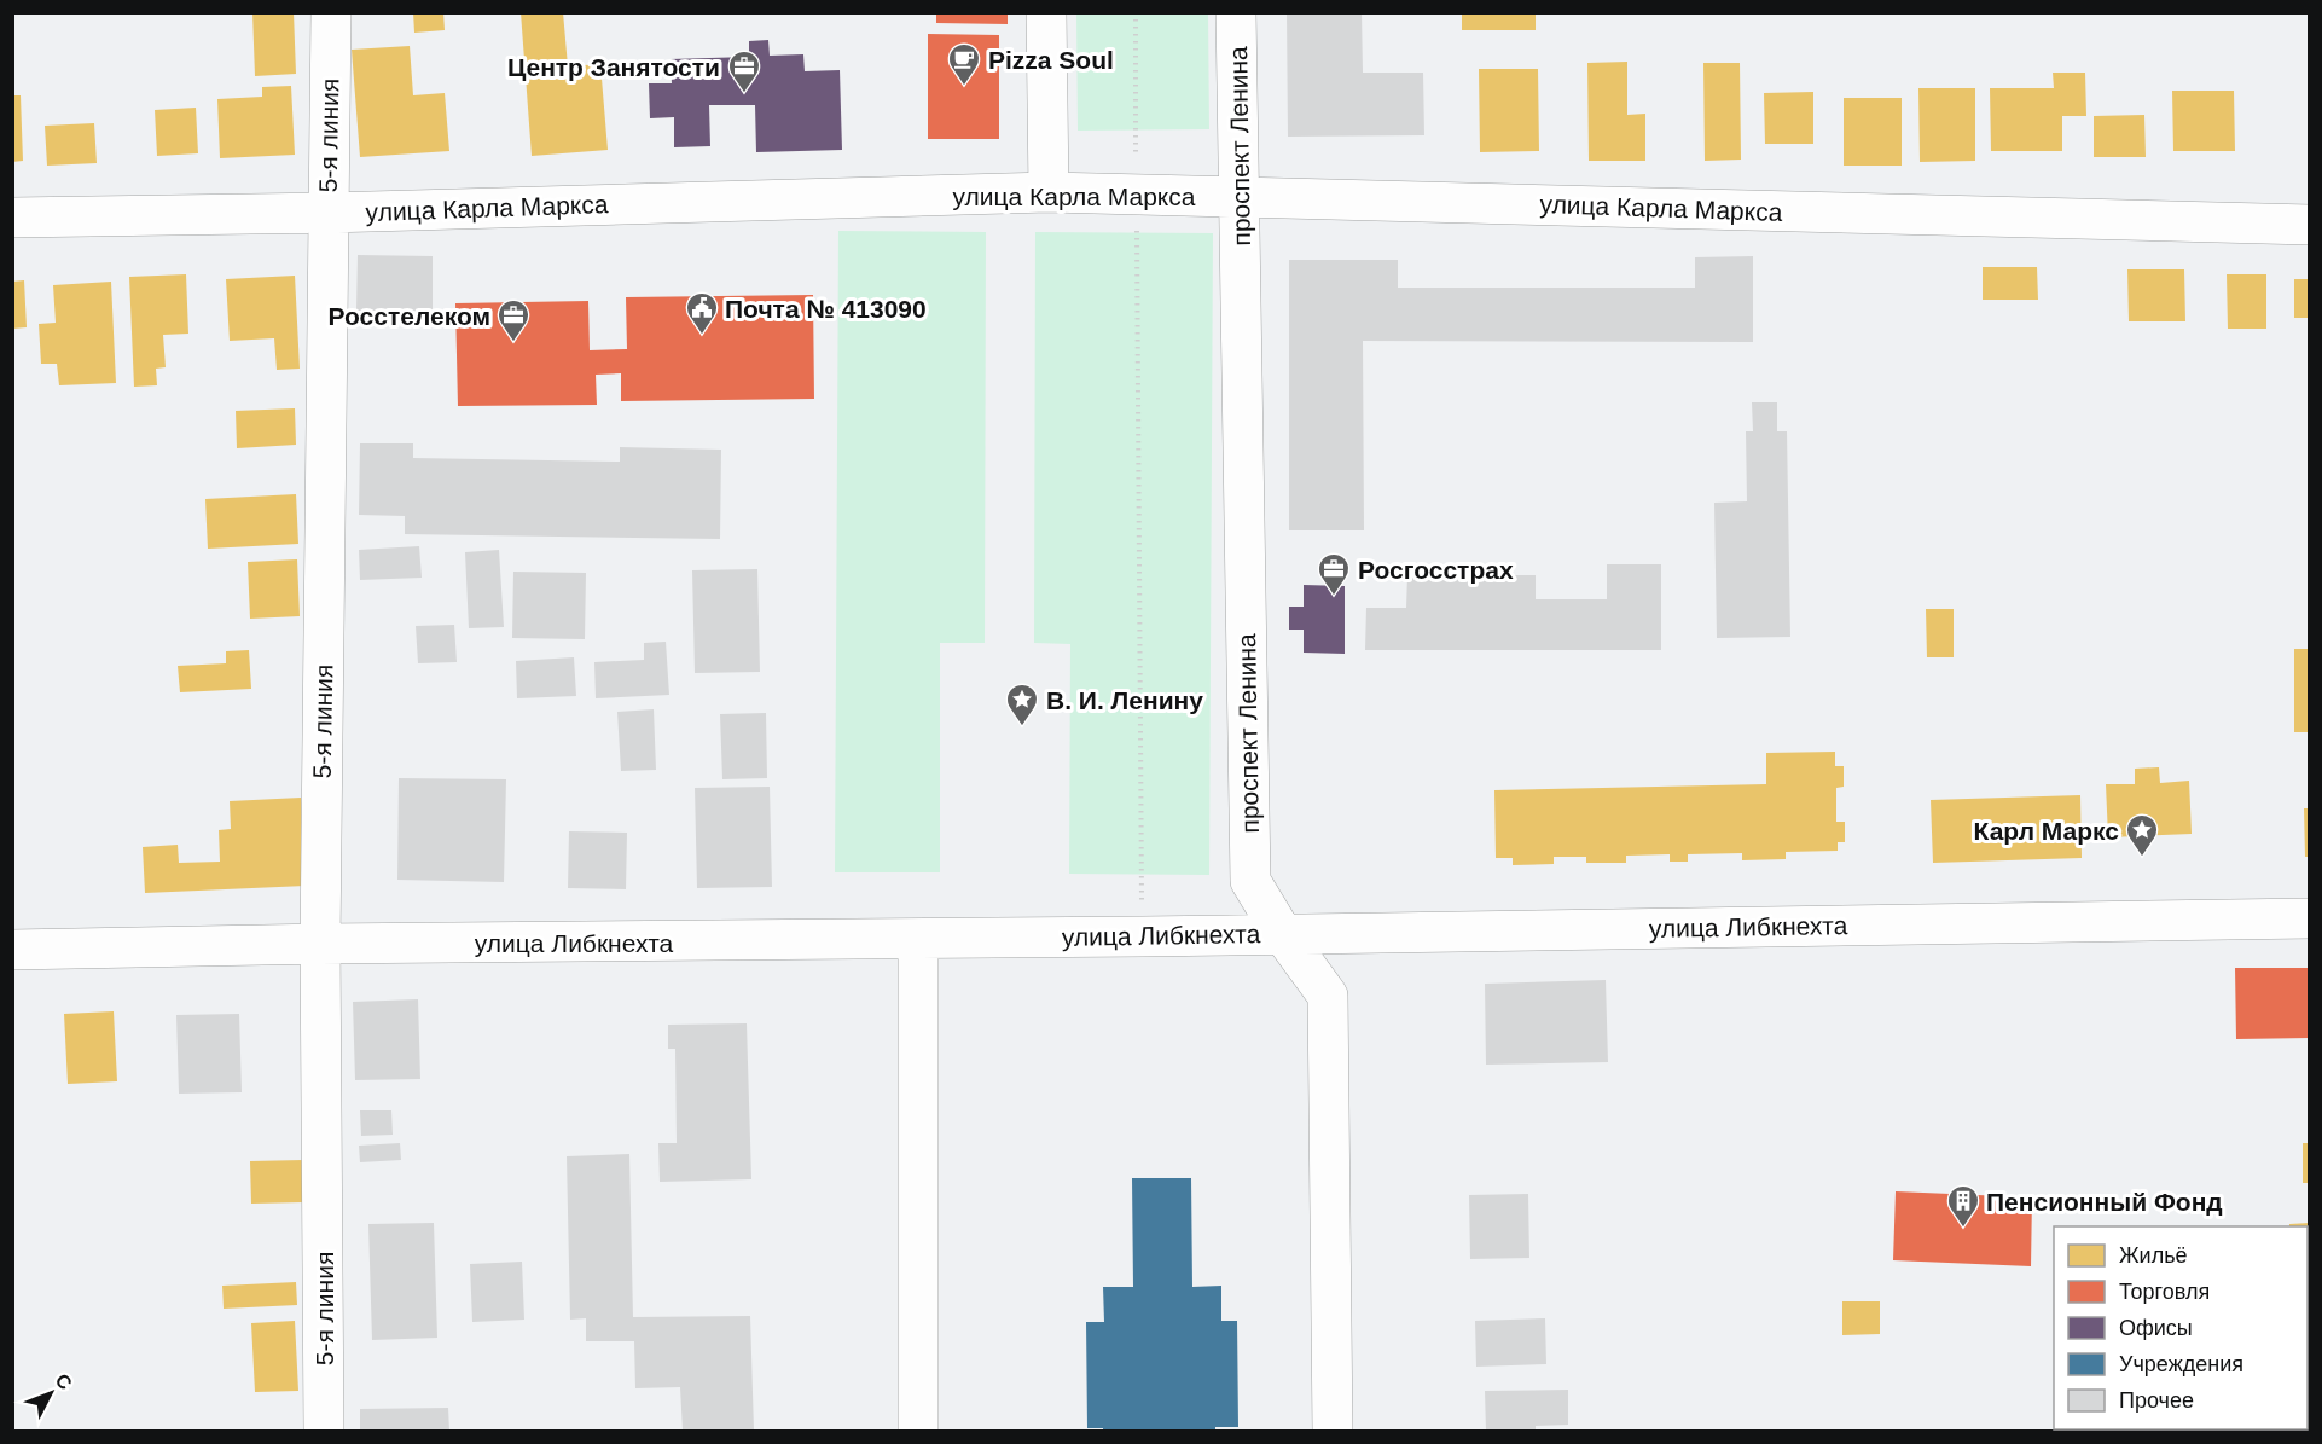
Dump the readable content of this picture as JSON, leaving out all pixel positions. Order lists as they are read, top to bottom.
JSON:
{
  "streets": {
    "street": [
      "5-я линия",
      "проспект Ленина",
      "улица Карла Маркса",
      "улица Либкнехта"
    ]
  },
  "crossings": [
    ["5-я линия", "улица Карла Маркса"],
    ["5-я линия", "улица Либкнехта"],
    ["проспект Ленина", "улица Карла Маркса"],
    ["проспект Ленина", "улица Либкнехта"]
  ],
  "places": {
    "cafe": ["Pizza Soul"],
    "office": ["Центр Занятости", "Росстелеком", "Росгосстрах"],
    "public building": ["Почта № 413090"],
    "place": ["В. И. Ленину", "Карл Маркс"],
    "building": ["Пенсионный Фонд"]
  },
  "legend": [
    "Жильё",
    "Торговля",
    "Офисы",
    "Учреждения",
    "Прочее"
  ],
  "north": "top right"
}
